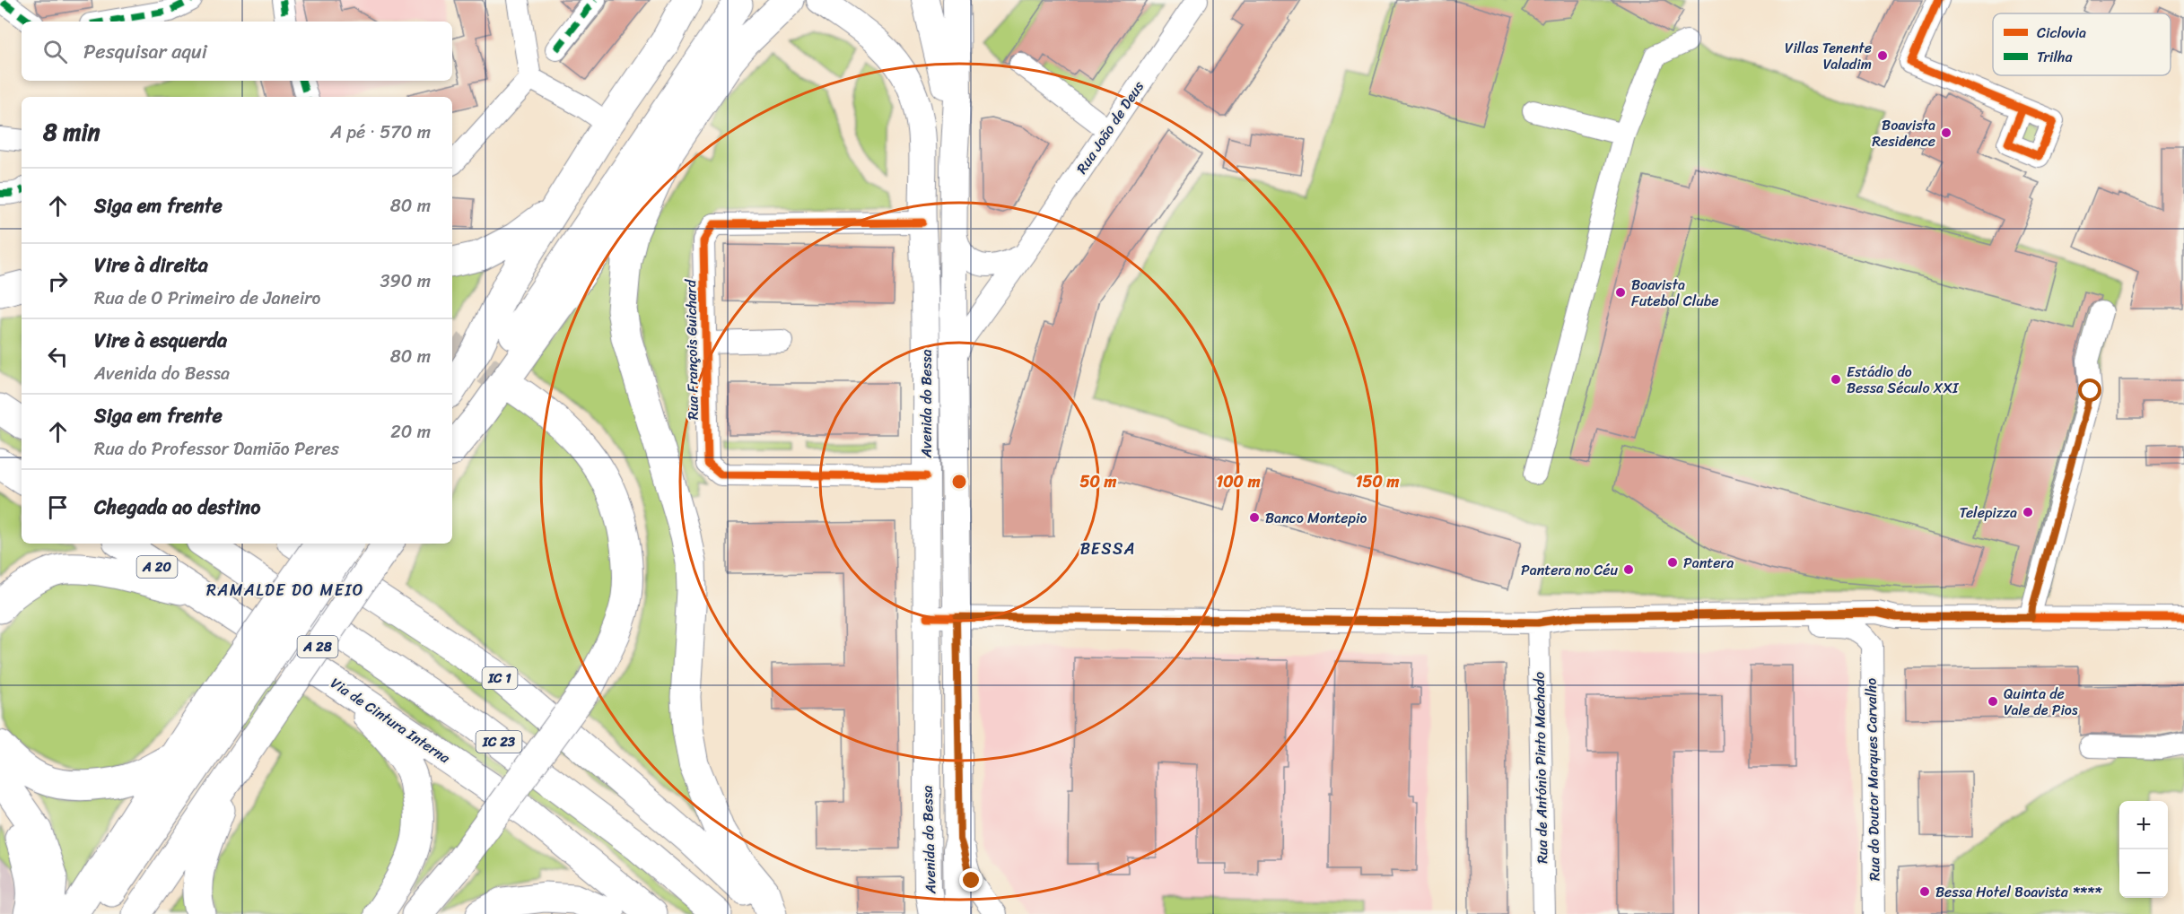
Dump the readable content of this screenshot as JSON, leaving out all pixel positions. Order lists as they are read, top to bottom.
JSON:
{
  "streets": {
    "highway": [
      "A 20",
      "A 28",
      "IC 1",
      "Via de Cintura Interna",
      "IC 23"
    ],
    "main road": ["Avenida do Bessa"],
    "street": [
      "Rua João de Deus",
      "Rua François Guichard",
      "Rua de António Pinto Machado",
      "Rua do Doutor Marques Carvalho"
    ]
  },
  "crossings": [
    ["Rua João de Deus", "Avenida do Bessa"],
    ["Rua François Guichard", "Avenida do Bessa"]
  ],
  "districts": ["BESSA", "RAMALDE DO MEIO"],
  "places": [
    "Villas Tenente Valadim",
    "Boavista Residence",
    "Boavista Futebol Clube",
    "Estádio do Bessa Século XXI",
    "Telepizza",
    "Banco Montepio",
    "Pantera",
    "Pantera no Céu",
    "Quinta de Vale de Pios",
    "Bessa Hotel Boavista ****"
  ],
  "legend": ["Ciclovia", "Trilha"],
  "page": {
    "search": "Pesquisar aqui",
    "heading": ["8 min", "A pé · 570 m"],
    "list": [
      ["Siga em frente", "80 m"],
      ["Vire à direita", "Rua de O Primeiro de Janeiro", "390 m"],
      ["Vire à esquerda", "Avenida do Bessa", "80 m"],
      ["Siga em frente", "Rua do Professor Damião Peres", "20 m"],
      "Chegada ao destino"
    ],
    "map_buttons": ["+", "−"]
  },
  "rings": ["50 m", "100 m", "150 m"]
}
